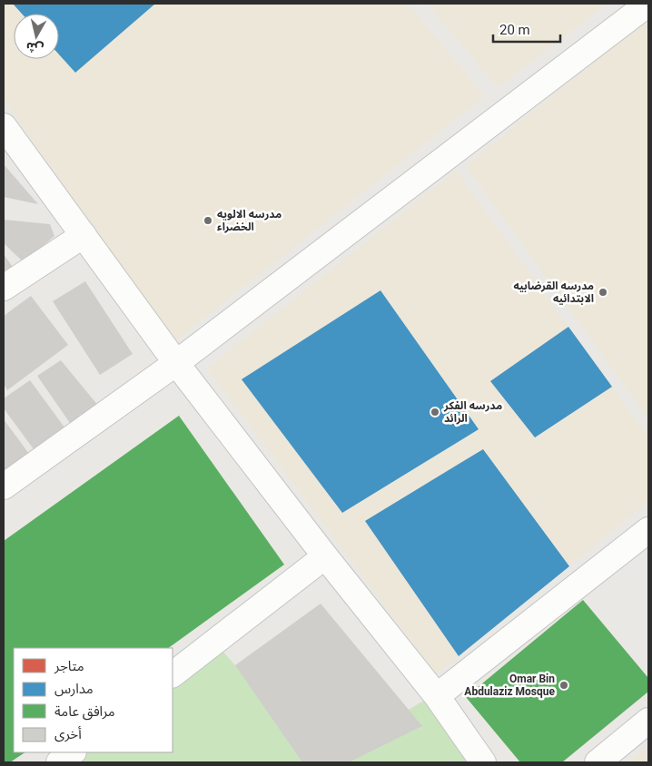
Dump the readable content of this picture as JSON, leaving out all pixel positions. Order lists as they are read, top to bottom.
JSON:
{
  "places": [
    "مدرسه الالويه الخضراء",
    "مدرسه القرضابيه الابتدائيه",
    "مدرسه الفكر الرائد",
    "Omar Bin Abdulaziz Mosque"
  ],
  "legend": [
    "متاجر",
    "مدارس",
    "مرافق عامة",
    "أخرى"
  ],
  "scale_bar": "20 m",
  "north": "bottom"
}
